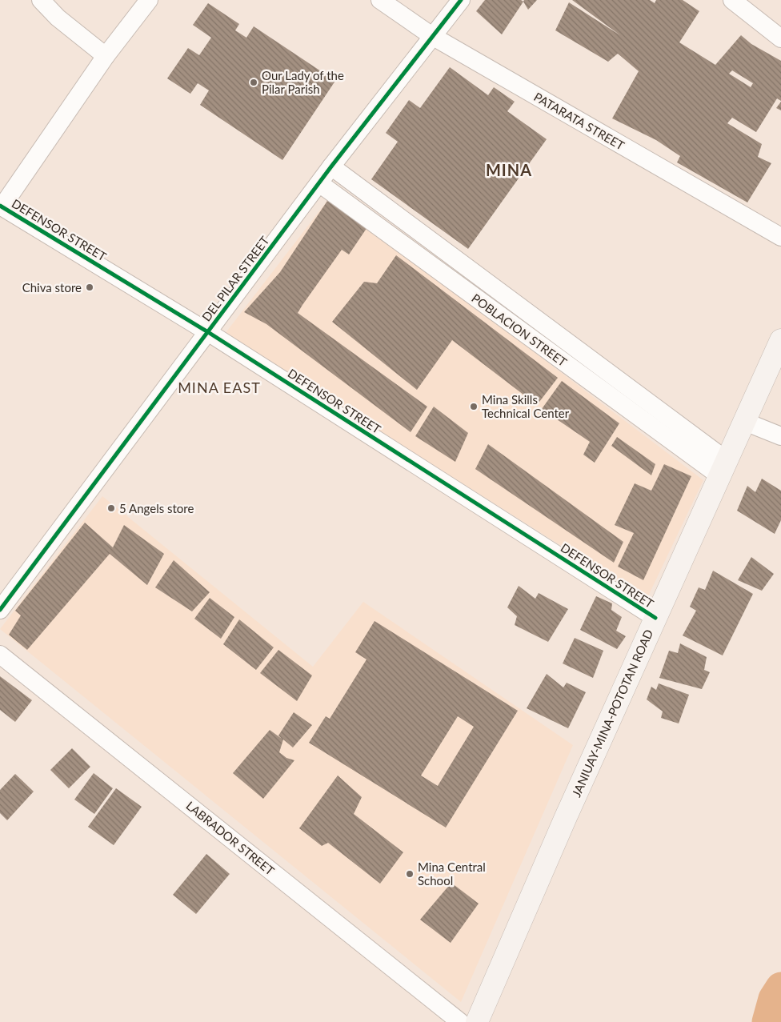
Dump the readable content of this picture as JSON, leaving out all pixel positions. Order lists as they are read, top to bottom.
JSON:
{
  "streets": {
    "main road": ["JANIUAY-MINA-POTOTAN ROAD"],
    "street": [
      "PATARATA STREET",
      "DEFENSOR STREET",
      "DEL PILAR STREET",
      "POBLACION STREET",
      "LABRADOR STREET"
    ]
  },
  "crossings": [
    ["PATARATA STREET", "DEL PILAR STREET"],
    ["DEFENSOR STREET", "DEL PILAR STREET"],
    ["DEFENSOR STREET", "JANIUAY-MINA-POTOTAN ROAD"],
    ["DEL PILAR STREET", "POBLACION STREET"],
    ["POBLACION STREET", "JANIUAY-MINA-POTOTAN ROAD"]
  ],
  "districts": ["MINA", "MINA EAST"],
  "places": [
    "Our Lady of the Pilar Parish",
    "Chiva store",
    "Mina Skills Technical Center",
    "5 Angels store",
    "Mina Central School"
  ]
}
